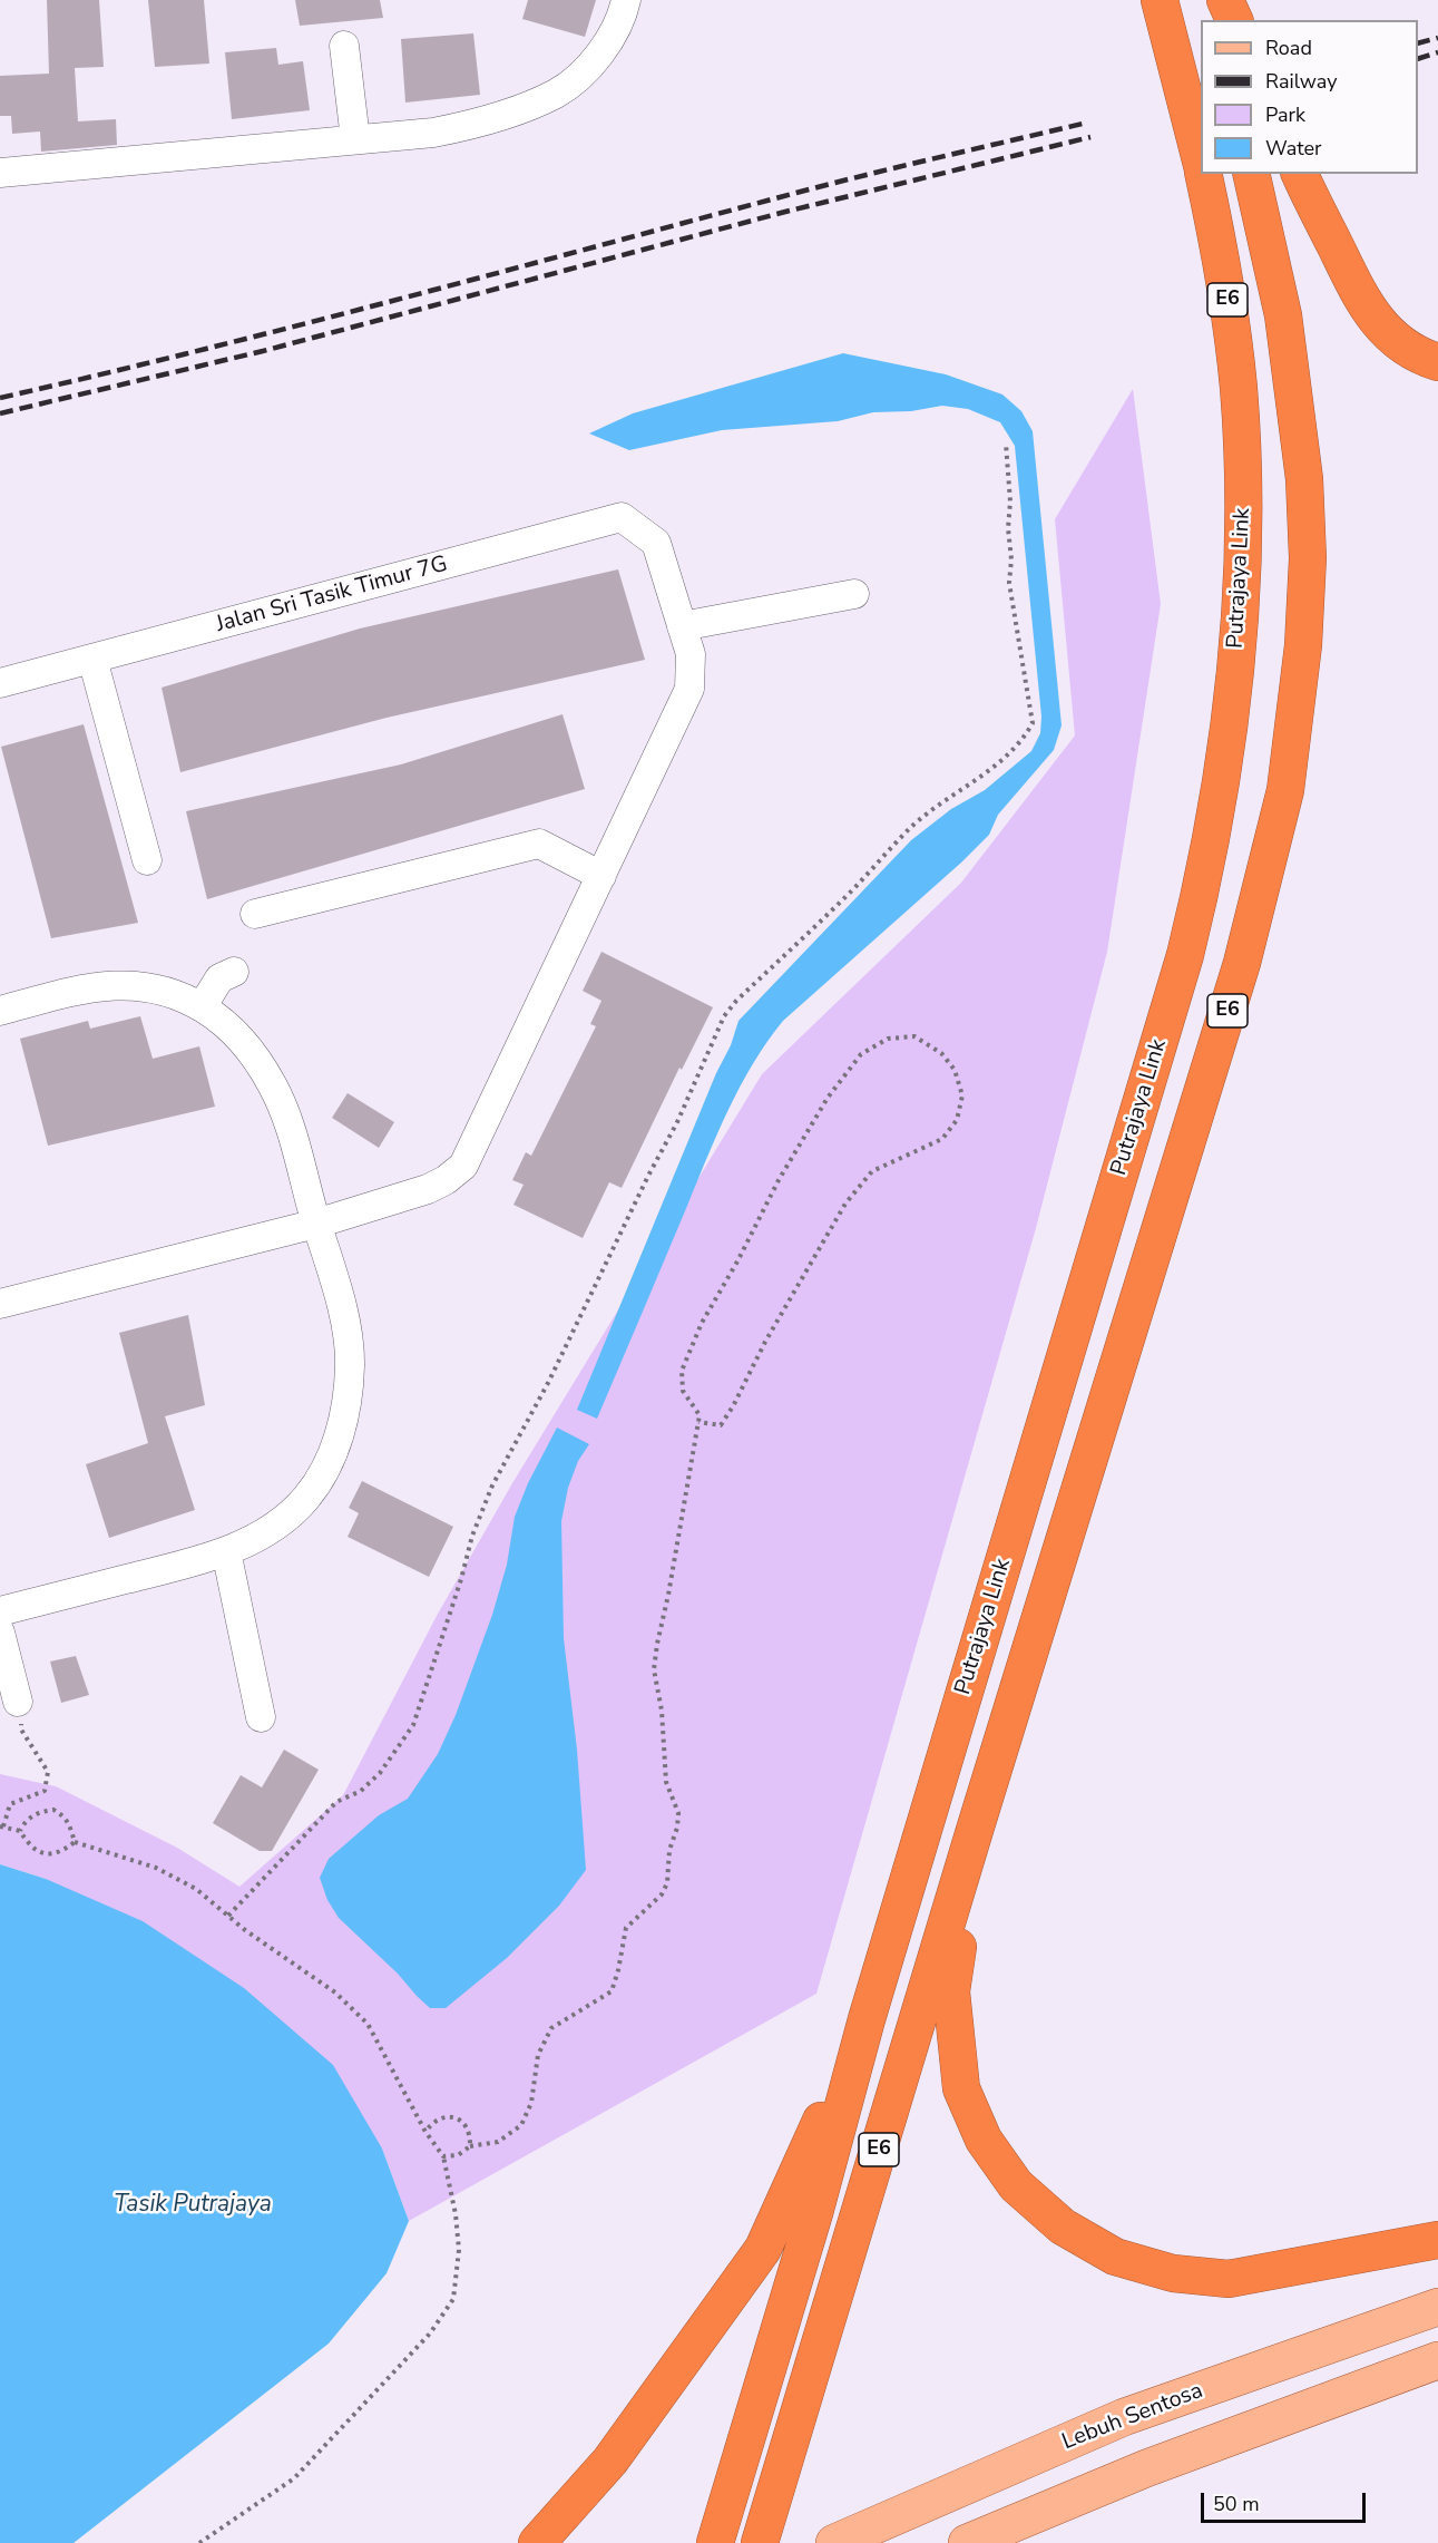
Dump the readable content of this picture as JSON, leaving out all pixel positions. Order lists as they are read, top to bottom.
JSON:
{
  "streets": {
    "highway": ["E6", "Putrajaya Link"],
    "main road": ["Lebuh Sentosa"],
    "street": ["Jalan Sri Tasik Timur 7G"]
  },
  "crossings": [
    ["E6", "Putrajaya Link"]
  ],
  "water": ["Tasik Putrajaya"],
  "legend": [
    "Road",
    "Railway",
    "Park",
    "Water"
  ],
  "scale_bar": "50 m"
}
